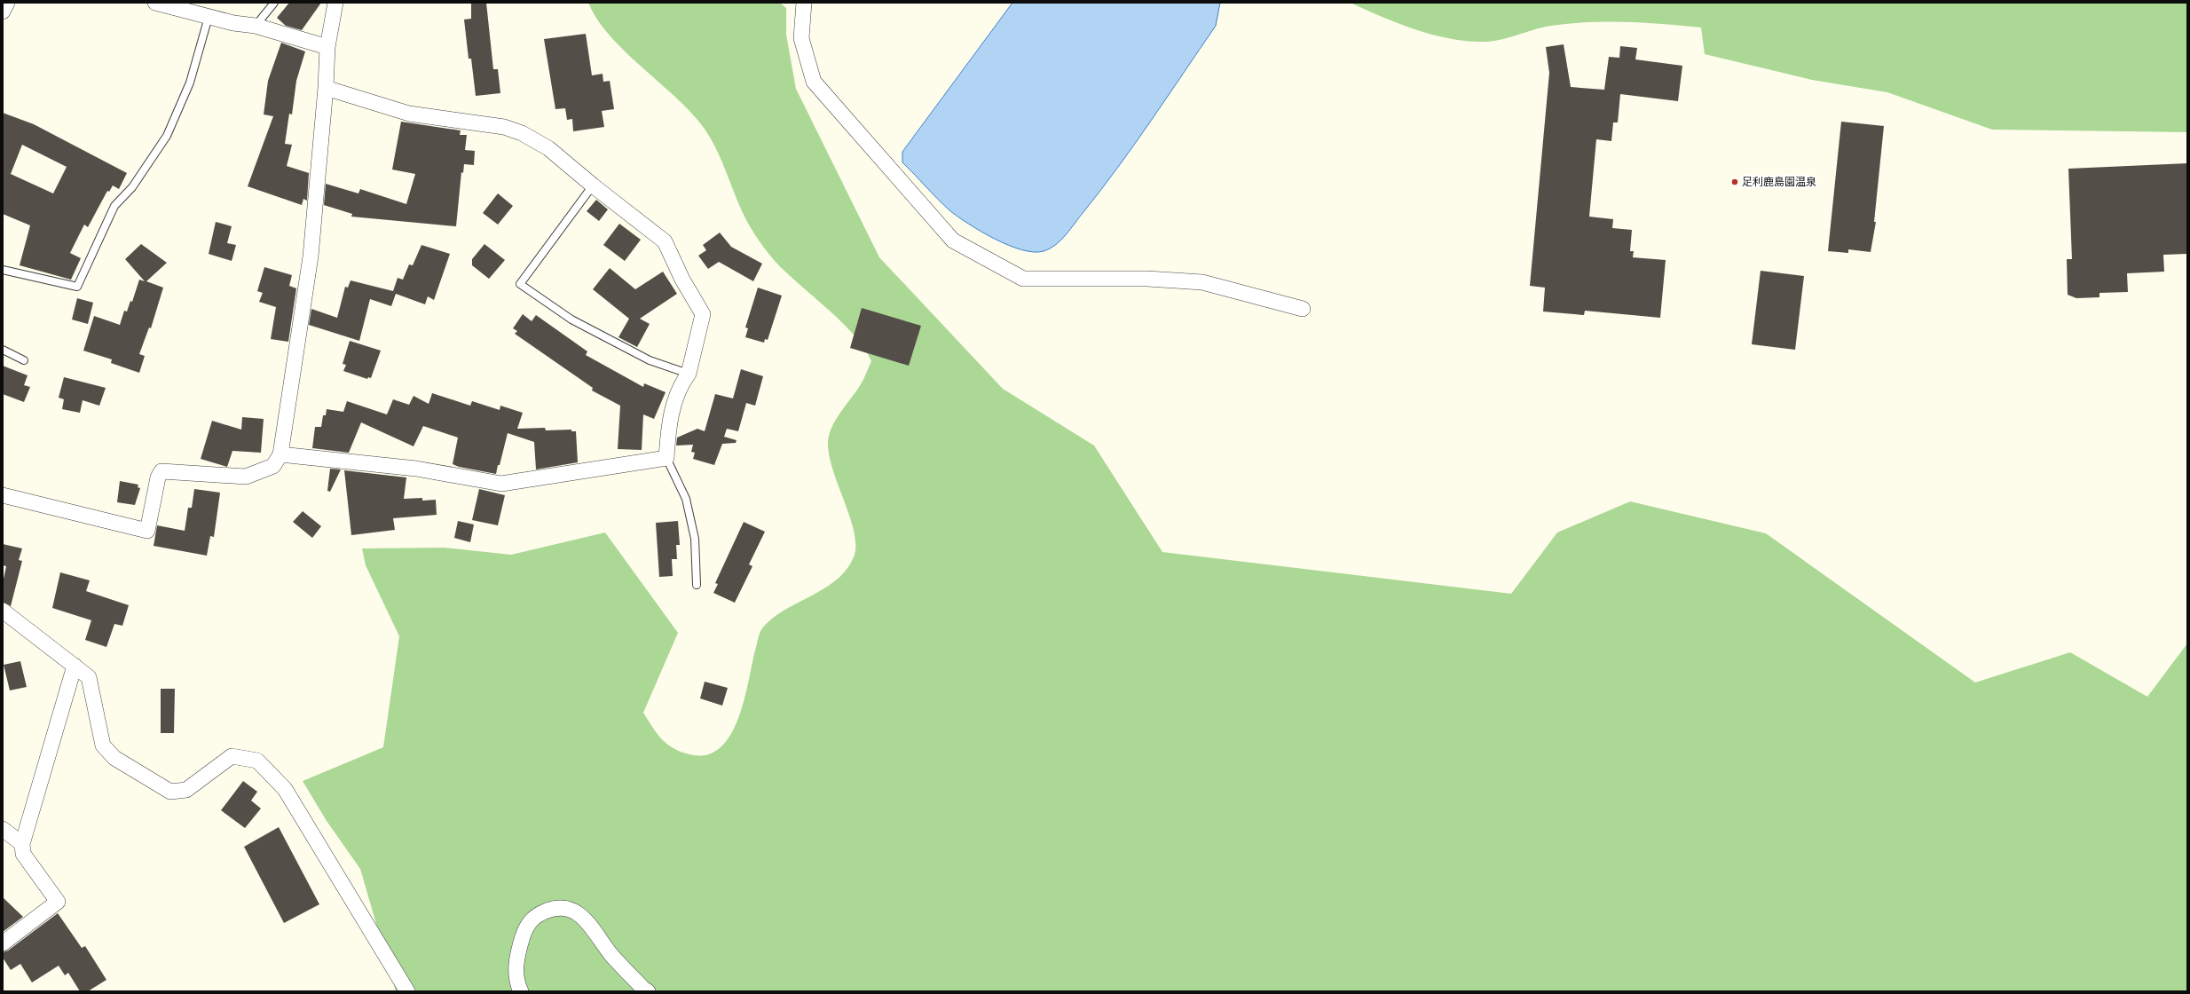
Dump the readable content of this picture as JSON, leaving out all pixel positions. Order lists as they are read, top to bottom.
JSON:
{
  "places": ["足利鹿島園温泉"]
}
